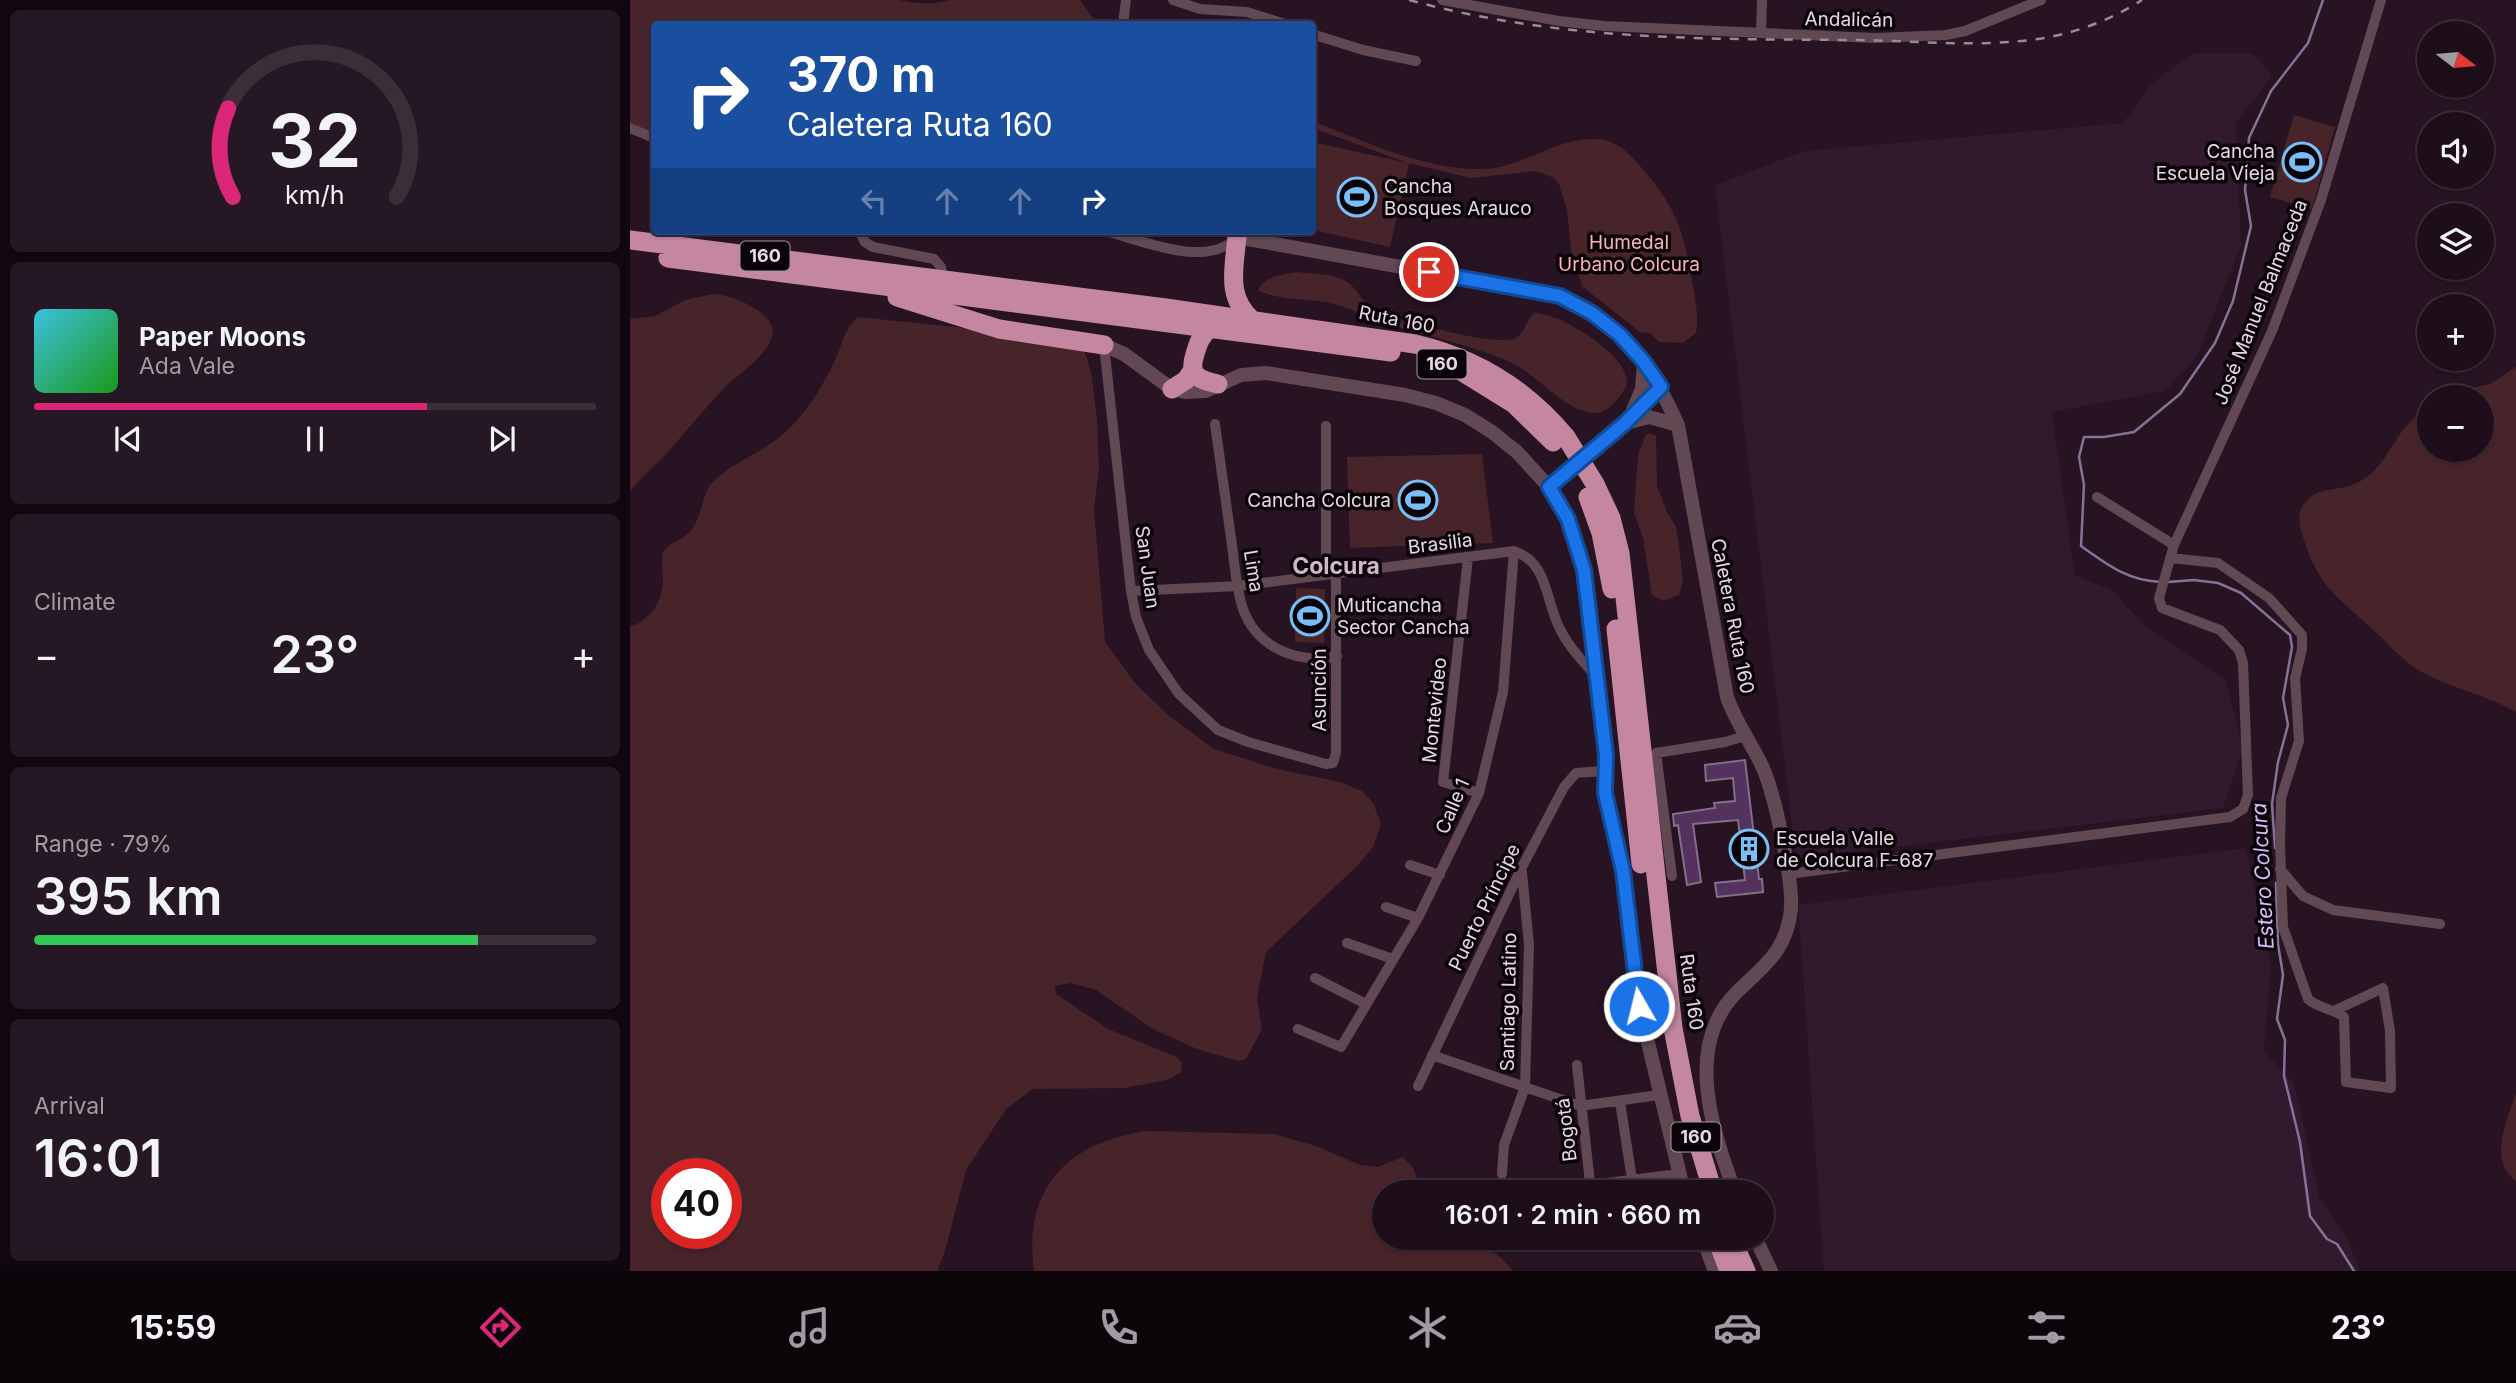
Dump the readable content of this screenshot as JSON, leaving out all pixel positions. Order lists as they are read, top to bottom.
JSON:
{
  "streets": {
    "highway": ["160", "Ruta 160"],
    "street": [
      "Andalicán",
      "José Manuel Balmaceda",
      "Brasilia",
      "San Juan",
      "Lima",
      "Caletera Ruta 160",
      "Asunción",
      "Montevideo",
      "Calle 1",
      "Puerto Príncipe",
      "Santiago Latino",
      "Bogotá"
    ]
  },
  "crossings": [
    ["José Manuel Balmaceda", "Caletera Ruta 160"],
    ["Brasilia", "San Juan"],
    ["Brasilia", "Lima"],
    ["Brasilia", "Asunción"],
    ["Brasilia", "Montevideo"],
    ["Brasilia", "Calle 1"],
    ["San Juan", "Asunción"],
    ["Lima", "Asunción"],
    ["Montevideo", "Calle 1"],
    ["Puerto Príncipe", "Santiago Latino"]
  ],
  "districts": ["Colcura"],
  "water": ["Estero Colcura"],
  "parks": ["Humedal Urbano Colcura"],
  "places": {
    "sports": [
      "Cancha Escuela Vieja",
      "Cancha Bosques Arauco",
      "Cancha Colcura",
      "Muticancha Sector Cancha"
    ],
    "building": ["Escuela Valle de Colcura F-687"]
  },
  "north": "right",
  "page": {
    "map_buttons": ["+", "−"],
    "turn": ["370 m", "Caletera Ruta 160"],
    "song": ["Paper Moons", "Ada Vale"],
    "tile": [
      "Climate",
      ["Range · 79%", "395 km"],
      ["Arrival", "16:01"]
    ],
    "heat": ["−", "23°", "+"],
    "limit": "40",
    "trip": "16:01 · 2 min · 660 m",
    "tabs": ["15:59", "23°"],
    "gauge": ["32", "km/h"]
  }
}
